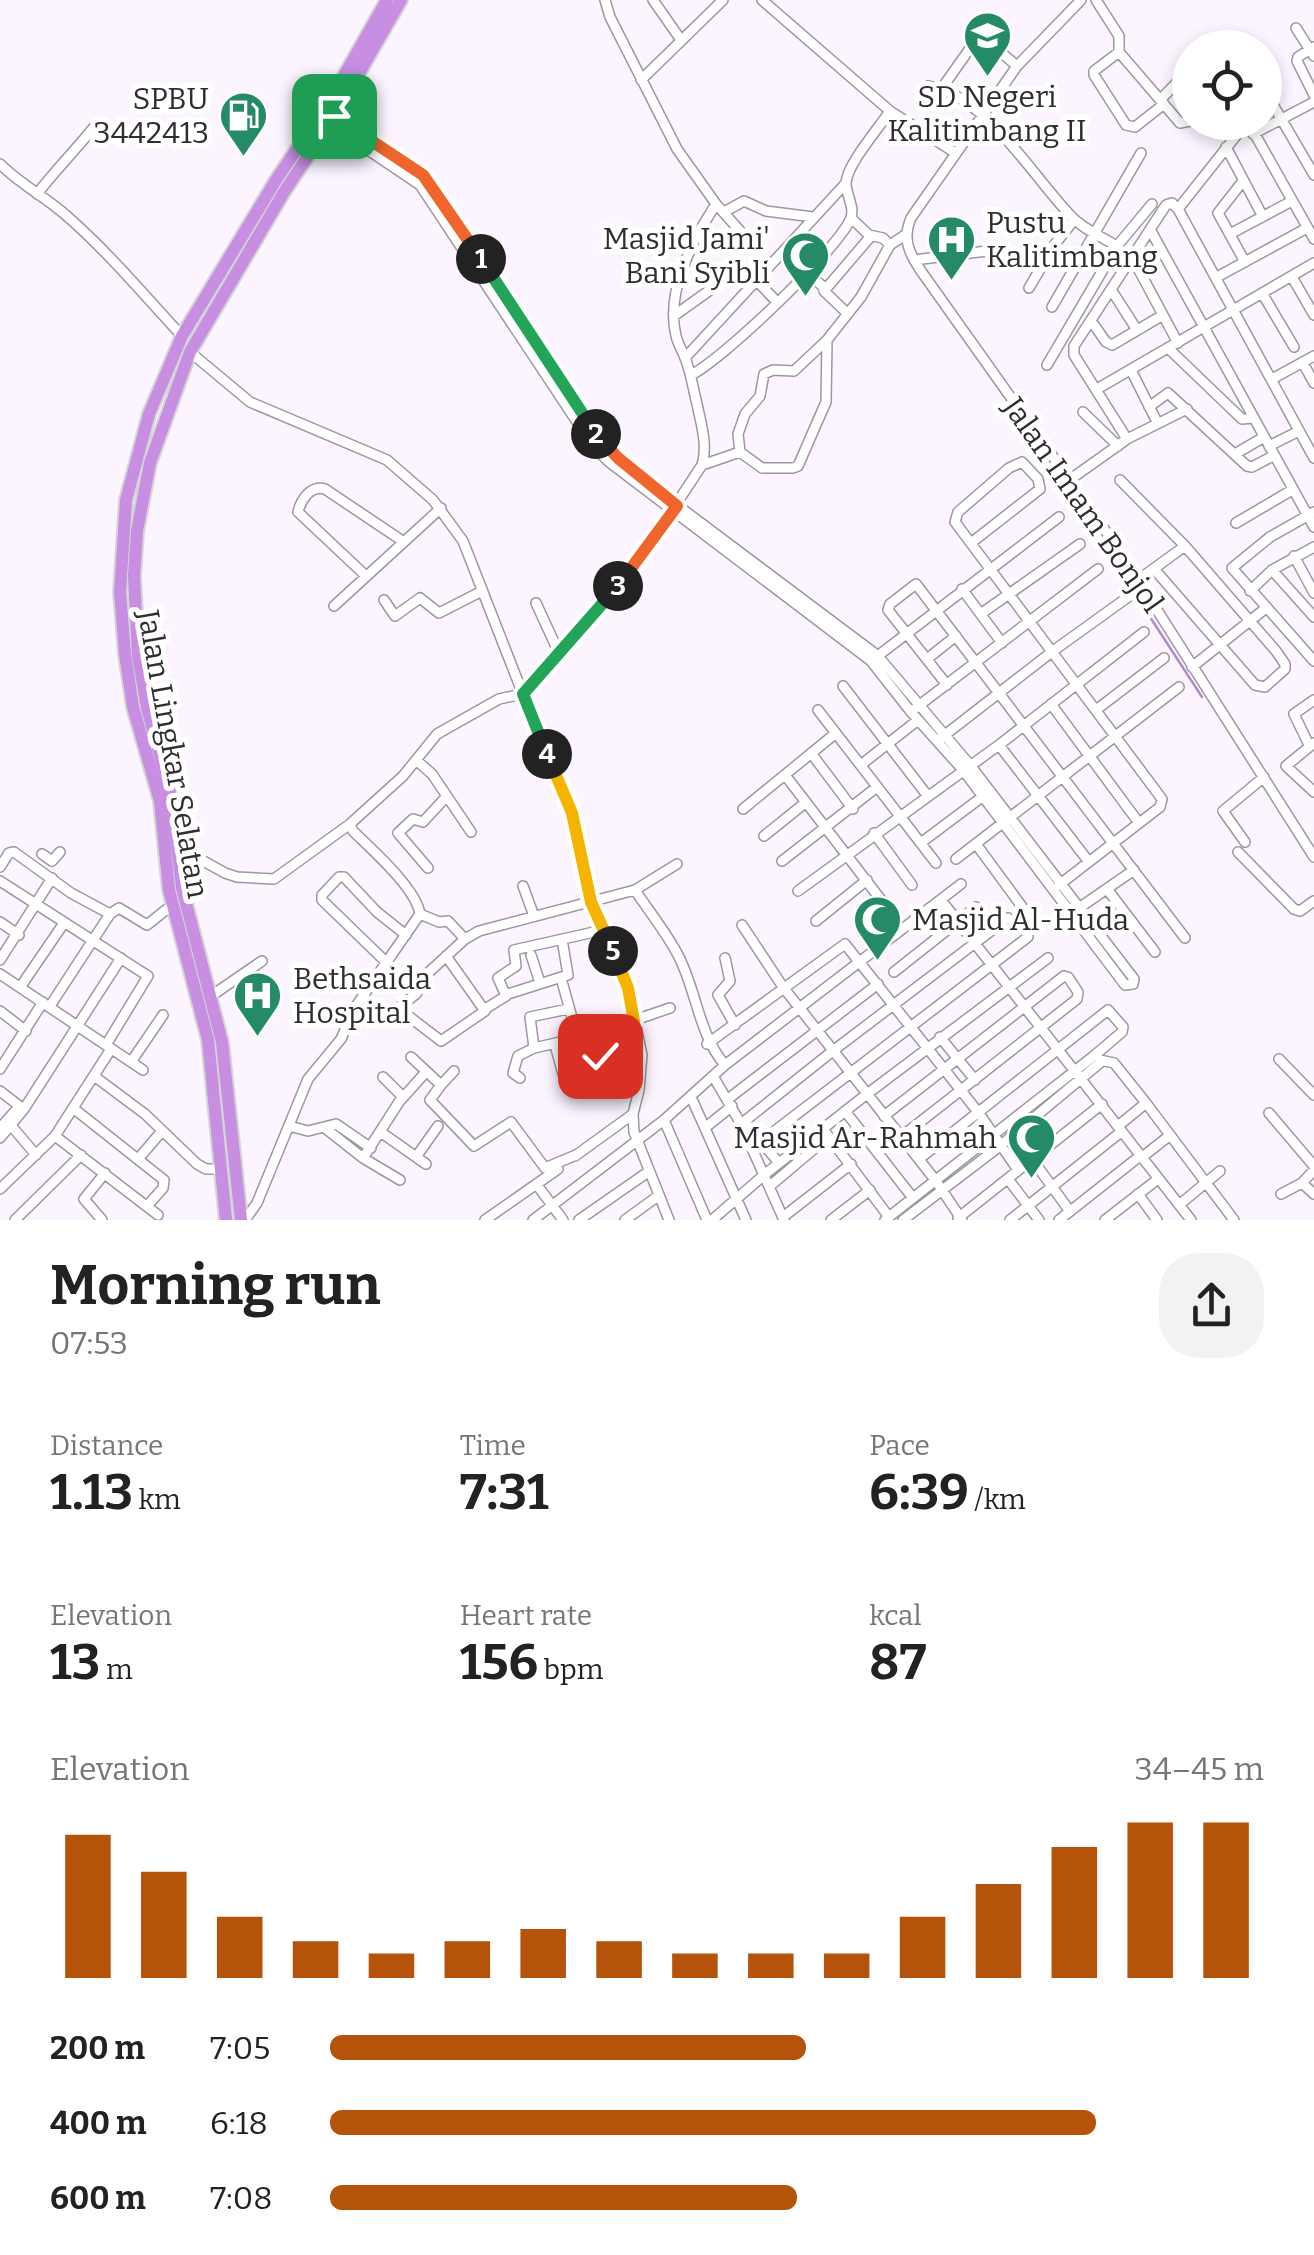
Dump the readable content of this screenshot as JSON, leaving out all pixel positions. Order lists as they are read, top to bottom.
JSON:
{
  "streets": {
    "highway": ["Jalan Lingkar Selatan"],
    "street": ["Jalan Imam Bonjol"]
  },
  "places": {
    "school or university": ["SD Negeri Kalitimbang II"],
    "fuel station": ["SPBU 3442413"],
    "hospital": ["Pustu Kalitimbang", "Bethsaida Hospital"],
    "mosque": ["Masjid Jami' Bani Syibli", "Masjid Al-Huda", "Masjid Ar-Rahmah"]
  },
  "page": {
    "pins": [
      "1",
      "2",
      "3",
      "4",
      "5"
    ],
    "heading": ["Morning run", "07:53"],
    "stats": [
      ["Distance", "1.13 km"],
      ["Time", "7:31"],
      ["Pace", "6:39 /km"],
      ["Elevation", "13 m"],
      ["Heart rate", "156 bpm"],
      ["kcal", "87"]
    ],
    "chart": ["Elevation", "34–45 m"],
    "list": [
      {
        "name": "200 m",
        "note": "7:05"
      },
      {
        "name": "400 m",
        "note": "6:18"
      },
      {
        "name": "600 m",
        "note": "7:08"
      }
    ]
  }
}
